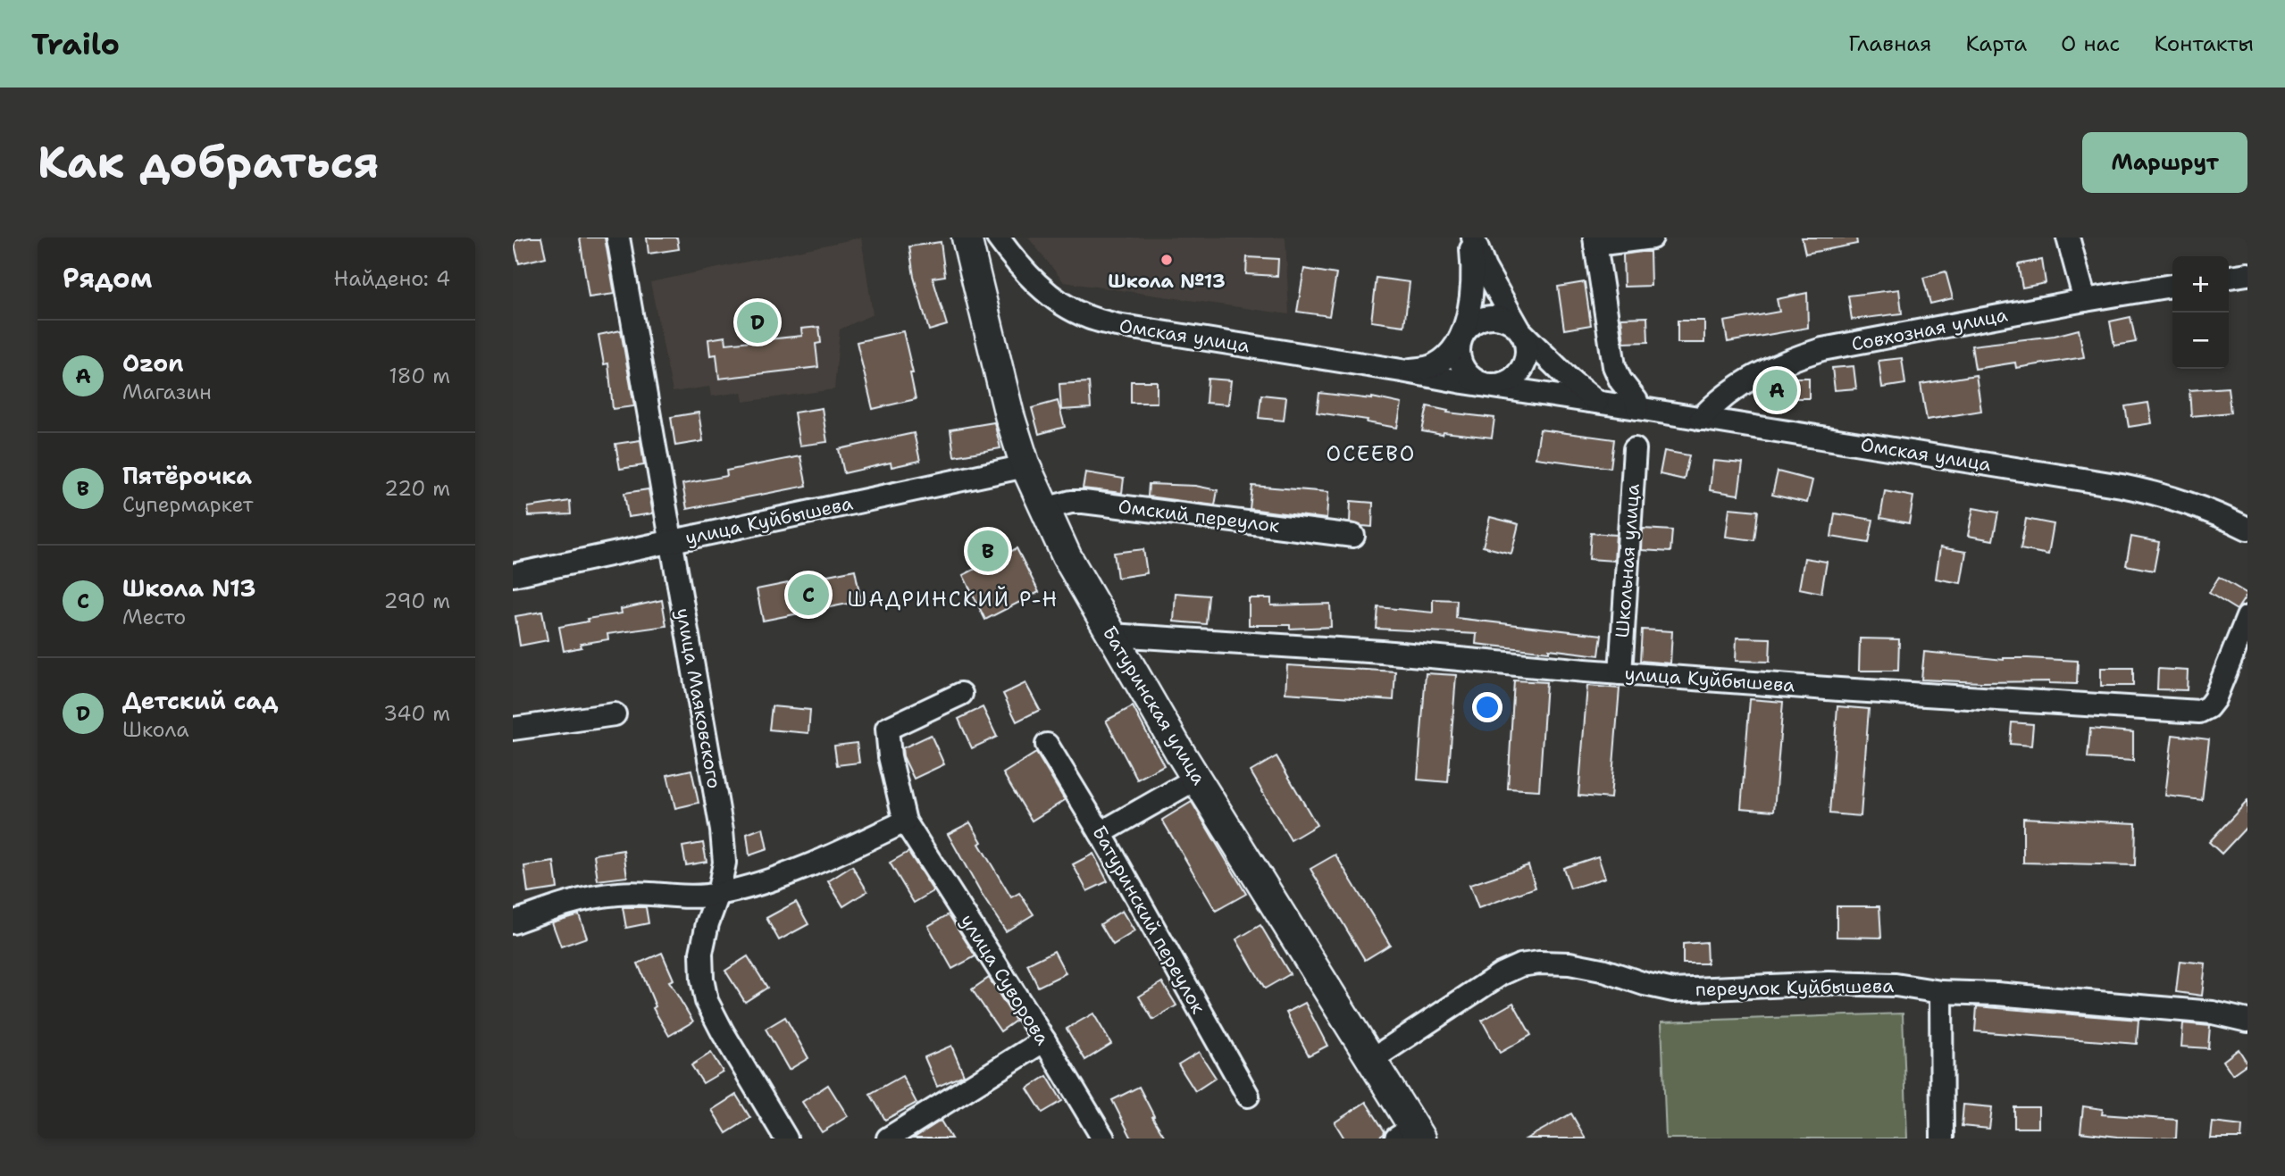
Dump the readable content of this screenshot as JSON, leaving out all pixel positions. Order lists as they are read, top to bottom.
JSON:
{
  "streets": {
    "main road": ["Батуринская улица"],
    "street": [
      "Совхозная улица",
      "Омская улица",
      "Омский переулок",
      "улица Куйбышева",
      "Школьная улица",
      "улица Маяковского",
      "Батуринский переулок",
      "улица Суворова",
      "переулок Куйбышева"
    ]
  },
  "crossings": [
    ["Совхозная улица", "Омская улица"],
    ["Омский переулок", "Батуринская улица"],
    ["улица Куйбышева", "Школьная улица"],
    ["улица Куйбышева", "улица Маяковского"],
    ["улица Куйбышева", "Батуринская улица"],
    ["Батуринская улица", "переулок Куйбышева"]
  ],
  "districts": ["ОСЕЕВО", "ШАДРИНСКИЙ Р-Н"],
  "places": ["Школа №13"],
  "page": {
    "header": "Trailo",
    "nav": [
      "Главная",
      "Карта",
      "О нас",
      "Контакты"
    ],
    "buttons": "Маршрут",
    "title": "Как добраться",
    "heading": ["Рядом", "Найдено: 4"],
    "map_buttons": ["+", "−"],
    "pins": [
      "D",
      "A",
      "B",
      "C"
    ],
    "list": [
      {
        "mark": "A",
        "name": "Ozon",
        "note": "Магазин",
        "value": "180 m"
      },
      {
        "mark": "B",
        "name": "Пятёрочка",
        "note": "Супермаркет",
        "value": "220 m"
      },
      {
        "mark": "C",
        "name": "Школа N13",
        "note": "Место",
        "value": "290 m"
      },
      {
        "mark": "D",
        "name": "Детский сад",
        "note": "Школа",
        "value": "340 m"
      }
    ]
  }
}
